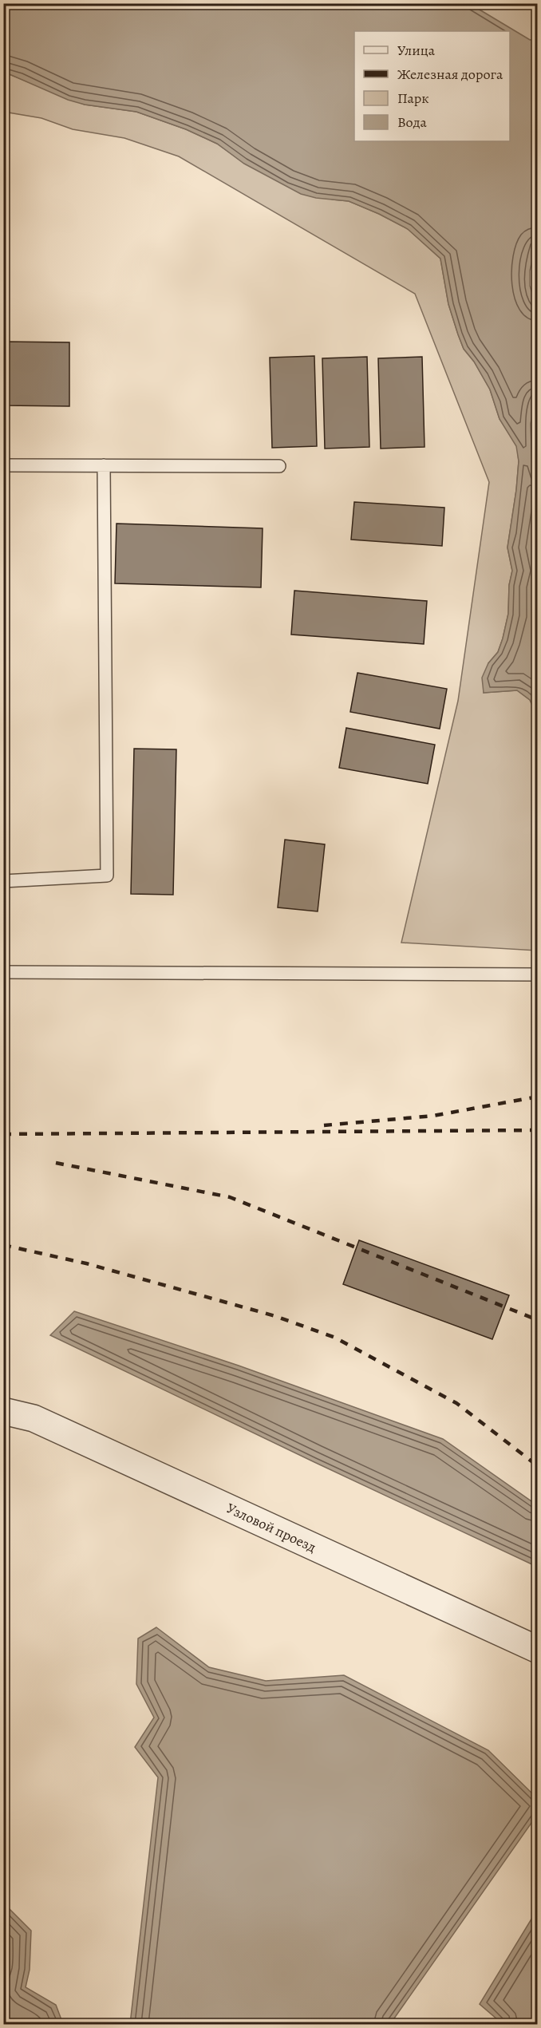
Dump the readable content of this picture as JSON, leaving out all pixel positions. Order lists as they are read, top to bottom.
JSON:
{
  "streets": {
    "street": ["Узловой проезд"]
  },
  "legend": [
    "Улица",
    "Железная дорога",
    "Парк",
    "Вода"
  ]
}
